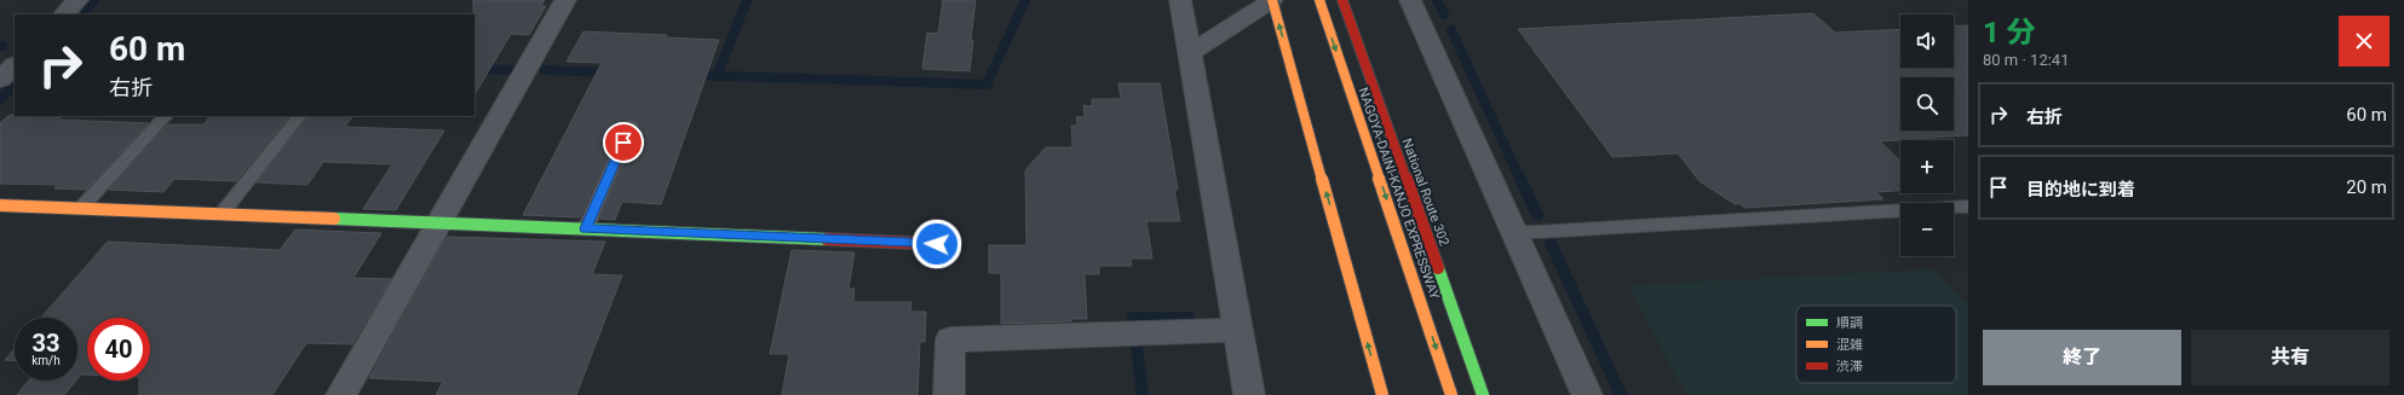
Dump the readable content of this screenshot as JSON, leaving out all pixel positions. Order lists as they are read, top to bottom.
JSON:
{
  "streets": {
    "main road": ["National Route 302", "NAGOYA-DAINI-KANJO EXPRESSWAY"]
  },
  "legend": ["順調", "混雑", "渋滞"],
  "page": {
    "heading": ["1 分", "80 m · 12:41"],
    "map_buttons": ["+", "−"],
    "turn": ["60 m", "右折"],
    "list": [
      {
        "name": "右折",
        "value": "60 m"
      },
      {
        "name": "目的地に到着",
        "value": "20 m"
      }
    ],
    "speed": "33 km/h",
    "limit": "40",
    "buttons": ["終了", "共有"]
  }
}
